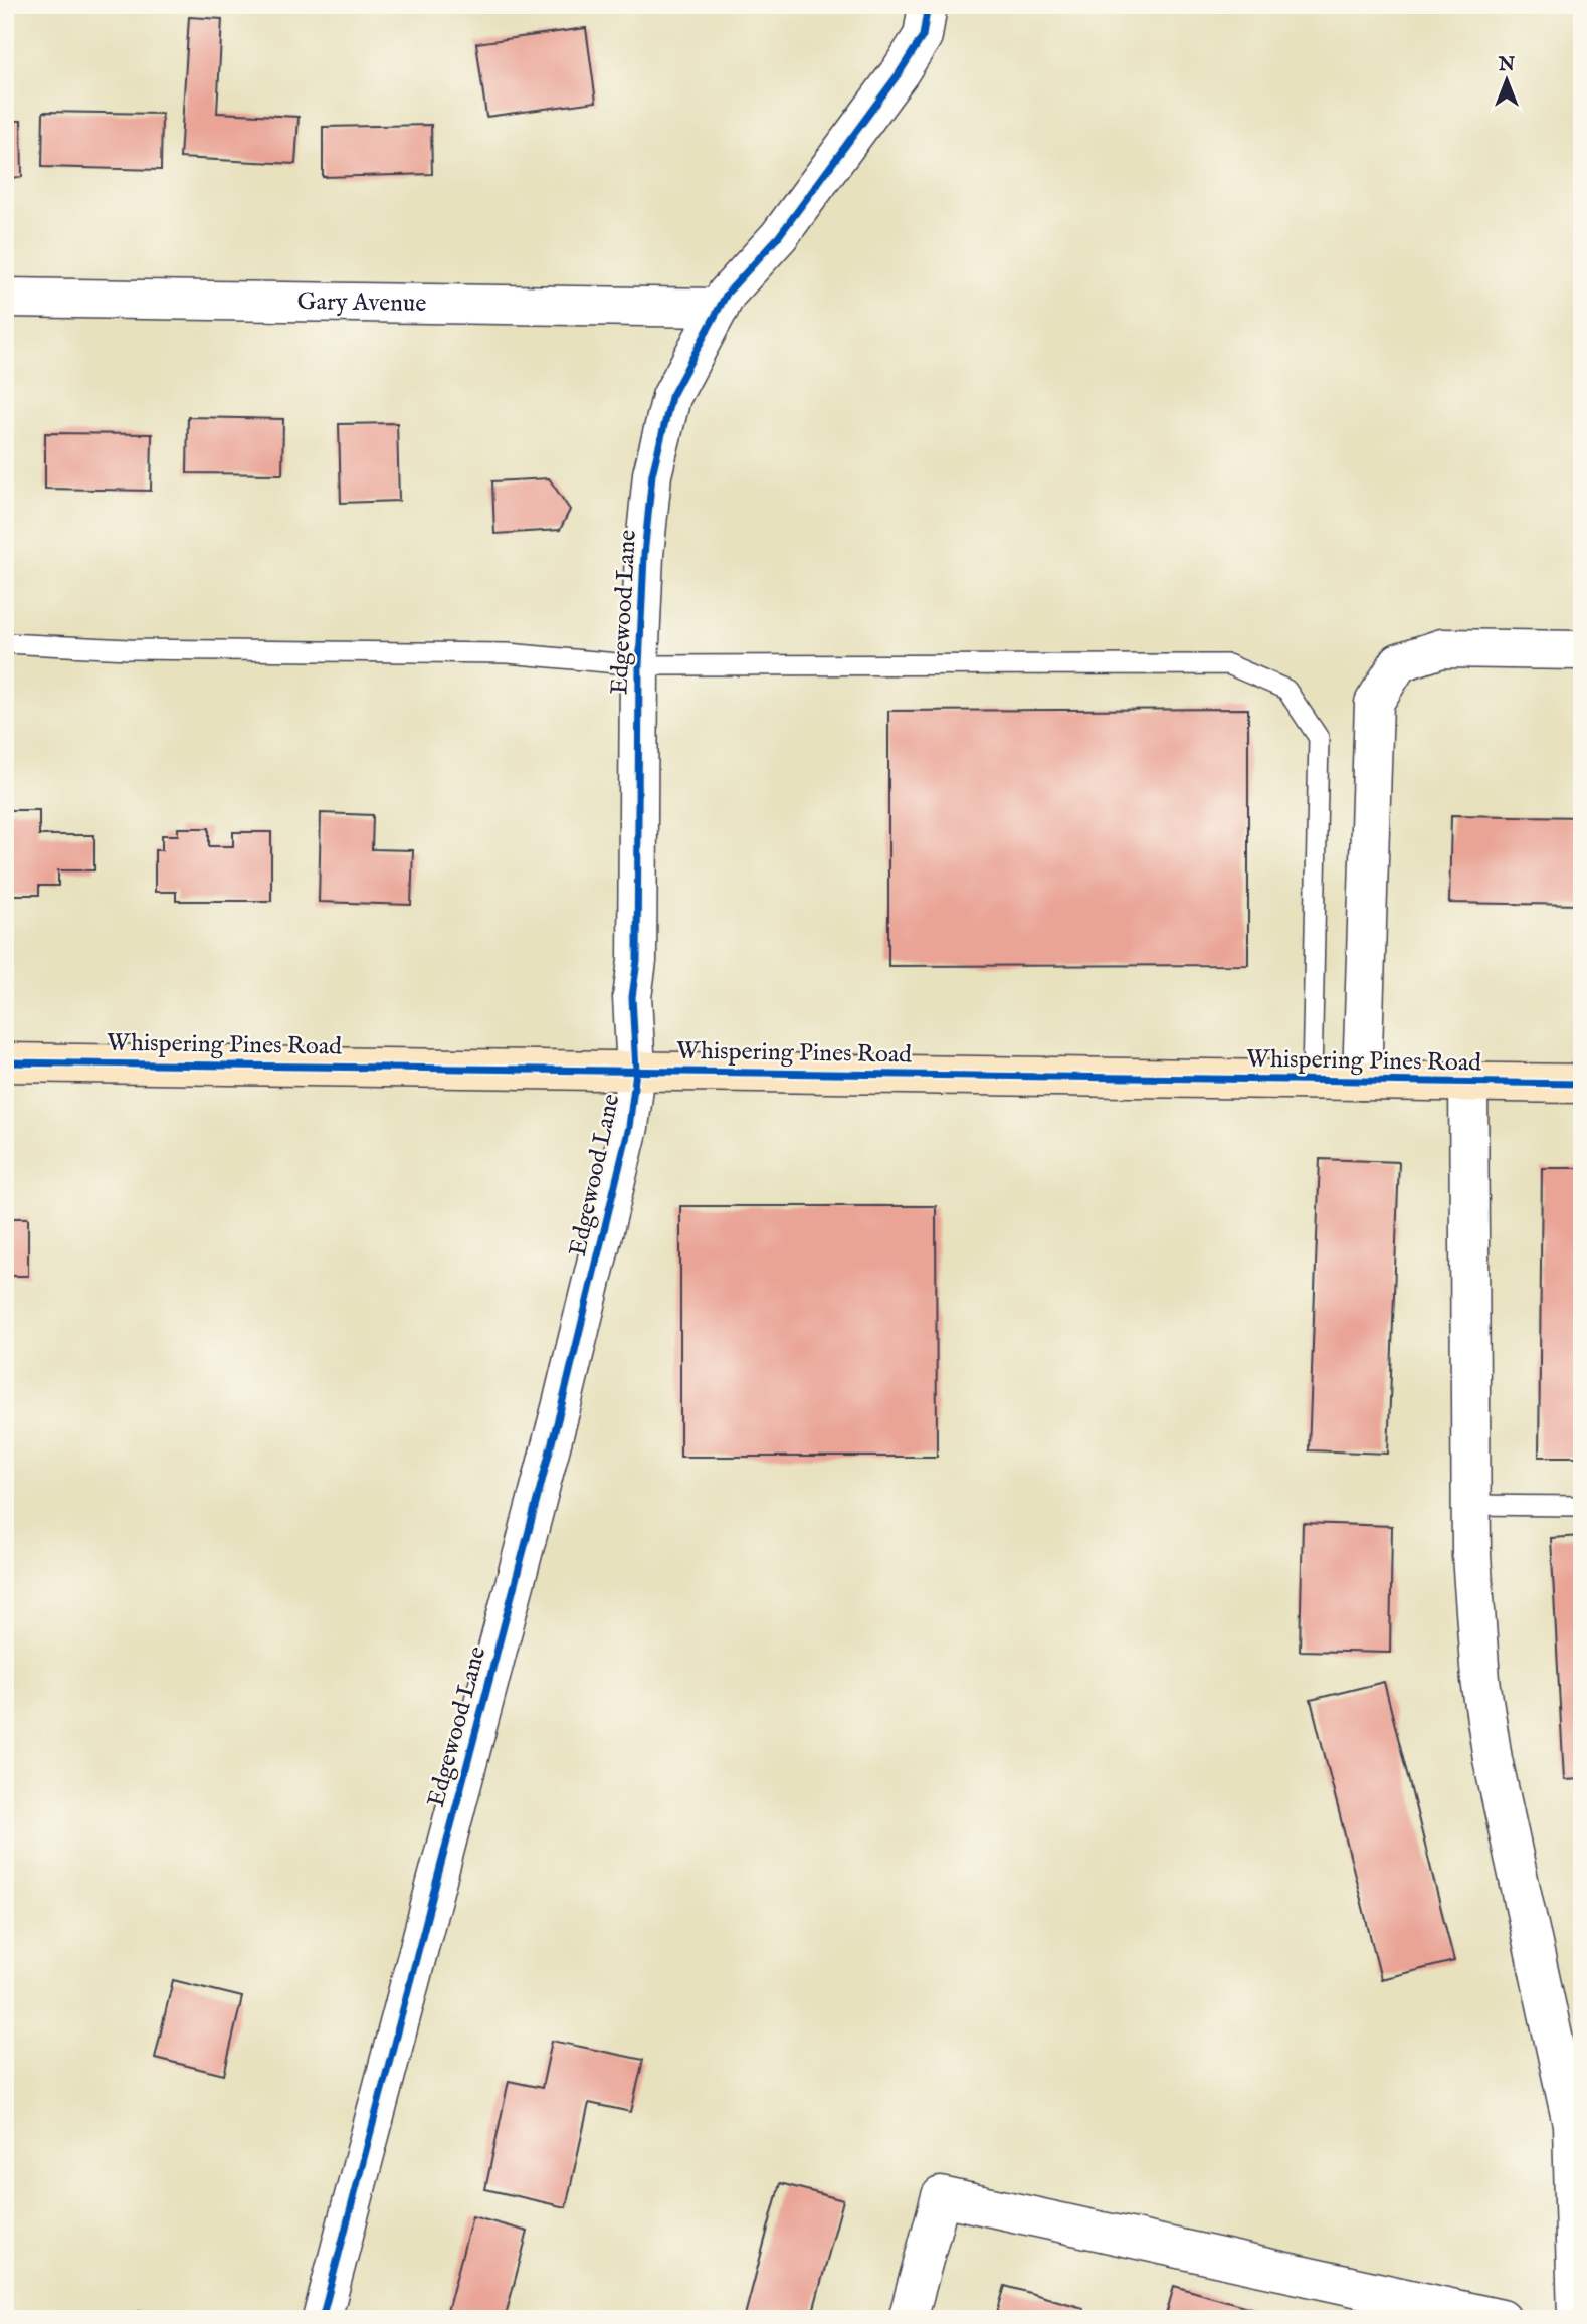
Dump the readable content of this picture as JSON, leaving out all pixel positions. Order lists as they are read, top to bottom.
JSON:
{
  "streets": {
    "street": ["Gary Avenue", "Edgewood Lane", "Whispering Pines Road"]
  },
  "crossings": [
    ["Gary Avenue", "Edgewood Lane"],
    ["Edgewood Lane", "Whispering Pines Road"]
  ],
  "north": "top"
}
